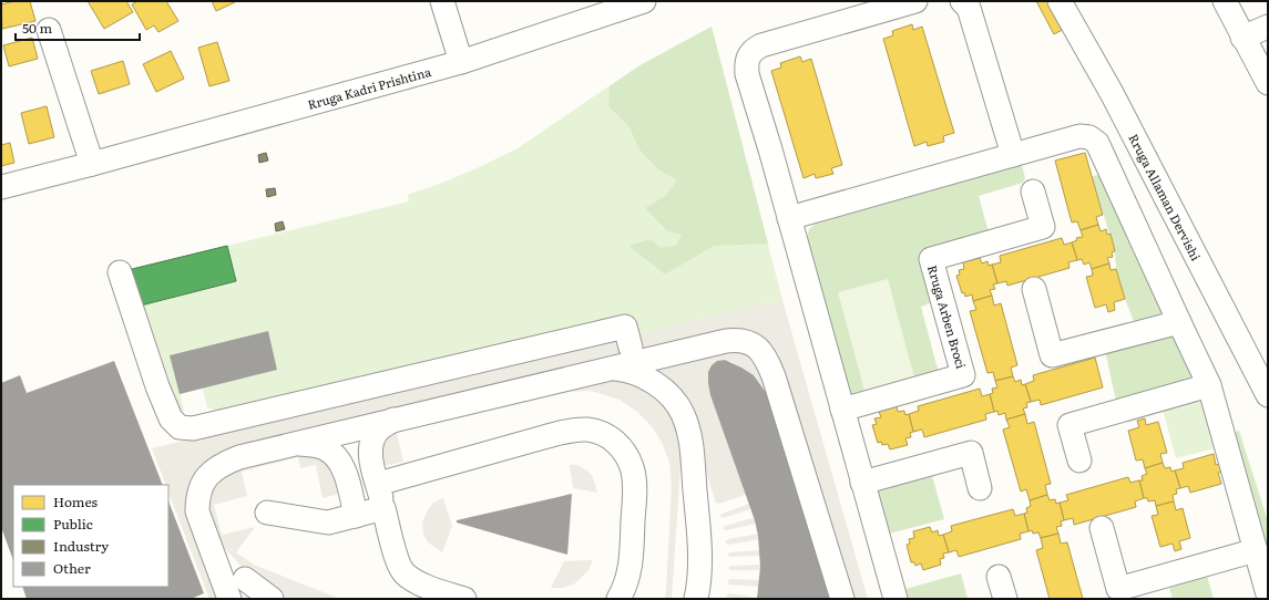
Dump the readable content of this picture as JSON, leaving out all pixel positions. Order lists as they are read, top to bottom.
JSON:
{
  "streets": {
    "street": ["Rruga Kadri Prishtina", "Rruga Allaman Dervishi", "Rruga Arben Broci"]
  },
  "legend": [
    "Homes",
    "Public",
    "Industry",
    "Other"
  ],
  "scale_bar": "50 m"
}
